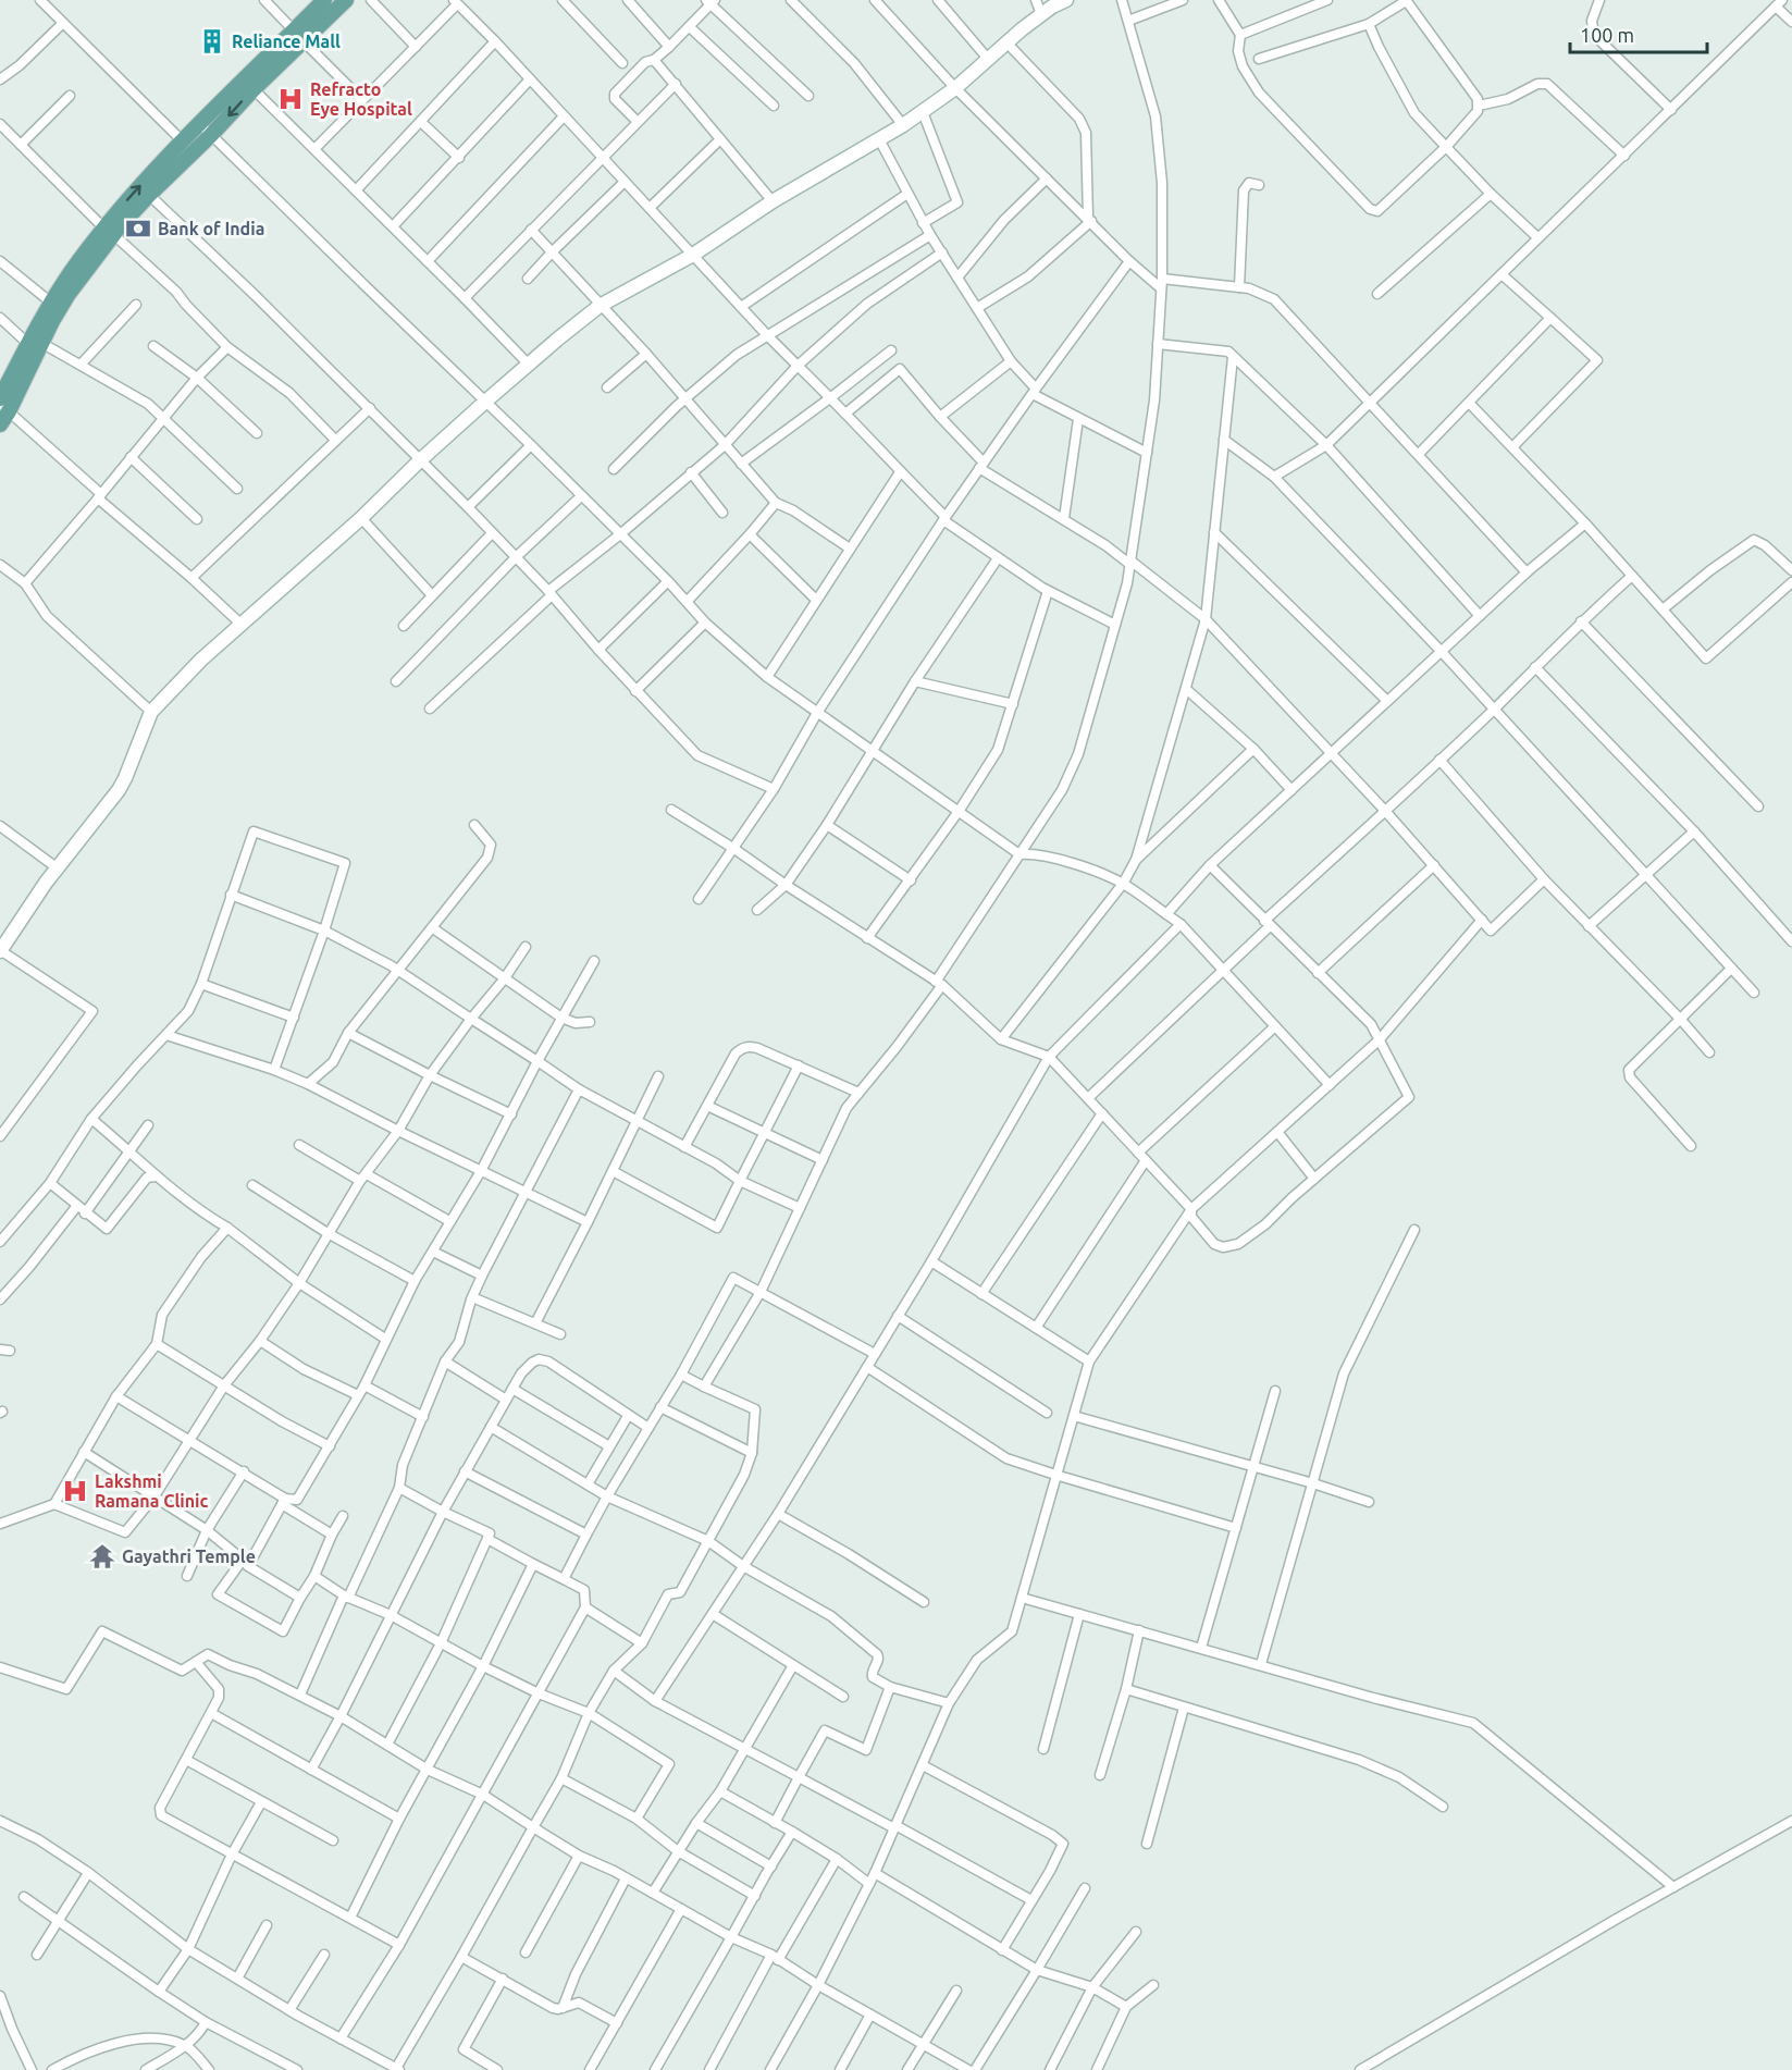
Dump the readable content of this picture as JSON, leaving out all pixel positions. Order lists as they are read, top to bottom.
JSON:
{
  "places": {
    "building": ["Reliance Mall"],
    "hospital": ["Refracto Eye Hospital", "Lakshmi Ramana Clinic"],
    "bank": ["Bank of India"],
    "temple": ["Gayathri Temple"]
  },
  "scale_bar": "100 m"
}
